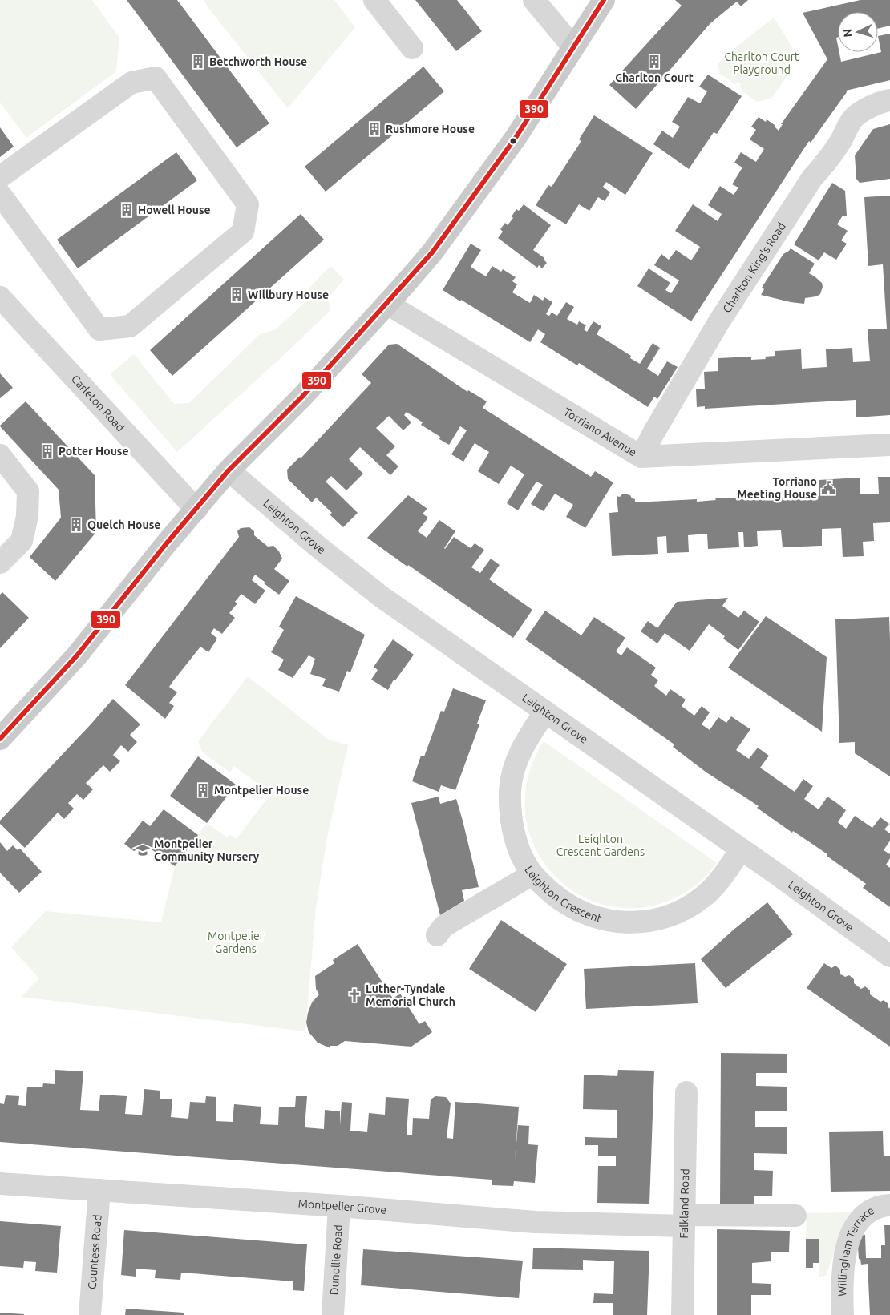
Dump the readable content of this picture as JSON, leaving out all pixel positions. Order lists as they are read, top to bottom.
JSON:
{
  "streets": {
    "street": [
      "Charlton King's Road",
      "Carleton Road",
      "Torriano Avenue",
      "Leighton Grove",
      "Leighton Crescent",
      "Falkland Road",
      "Montpelier Grove",
      "Countess Road",
      "Willingham Terrace",
      "Dunollie Road"
    ]
  },
  "crossings": [
    ["Charlton King's Road", "Torriano Avenue"],
    ["Leighton Grove", "Leighton Crescent"],
    ["Falkland Road", "Montpelier Grove"],
    ["Montpelier Grove", "Countess Road"],
    ["Montpelier Grove", "Dunollie Road"]
  ],
  "parks": ["Charlton Court Playground", "Leighton Crescent Gardens", "Montpelier Gardens"],
  "places": {
    "building": [
      "Betchworth House",
      "Charlton Court",
      "Rushmore House",
      "Howell House",
      "Willbury House",
      "Potter House",
      "Quelch House",
      "Montpelier House"
    ],
    "public building": ["Torriano Meeting House"],
    "school or university": ["Montpelier Community Nursery"],
    "church": ["Luther-Tyndale Memorial Church"]
  },
  "lines": ["transit line 390"],
  "north": "left"
}
